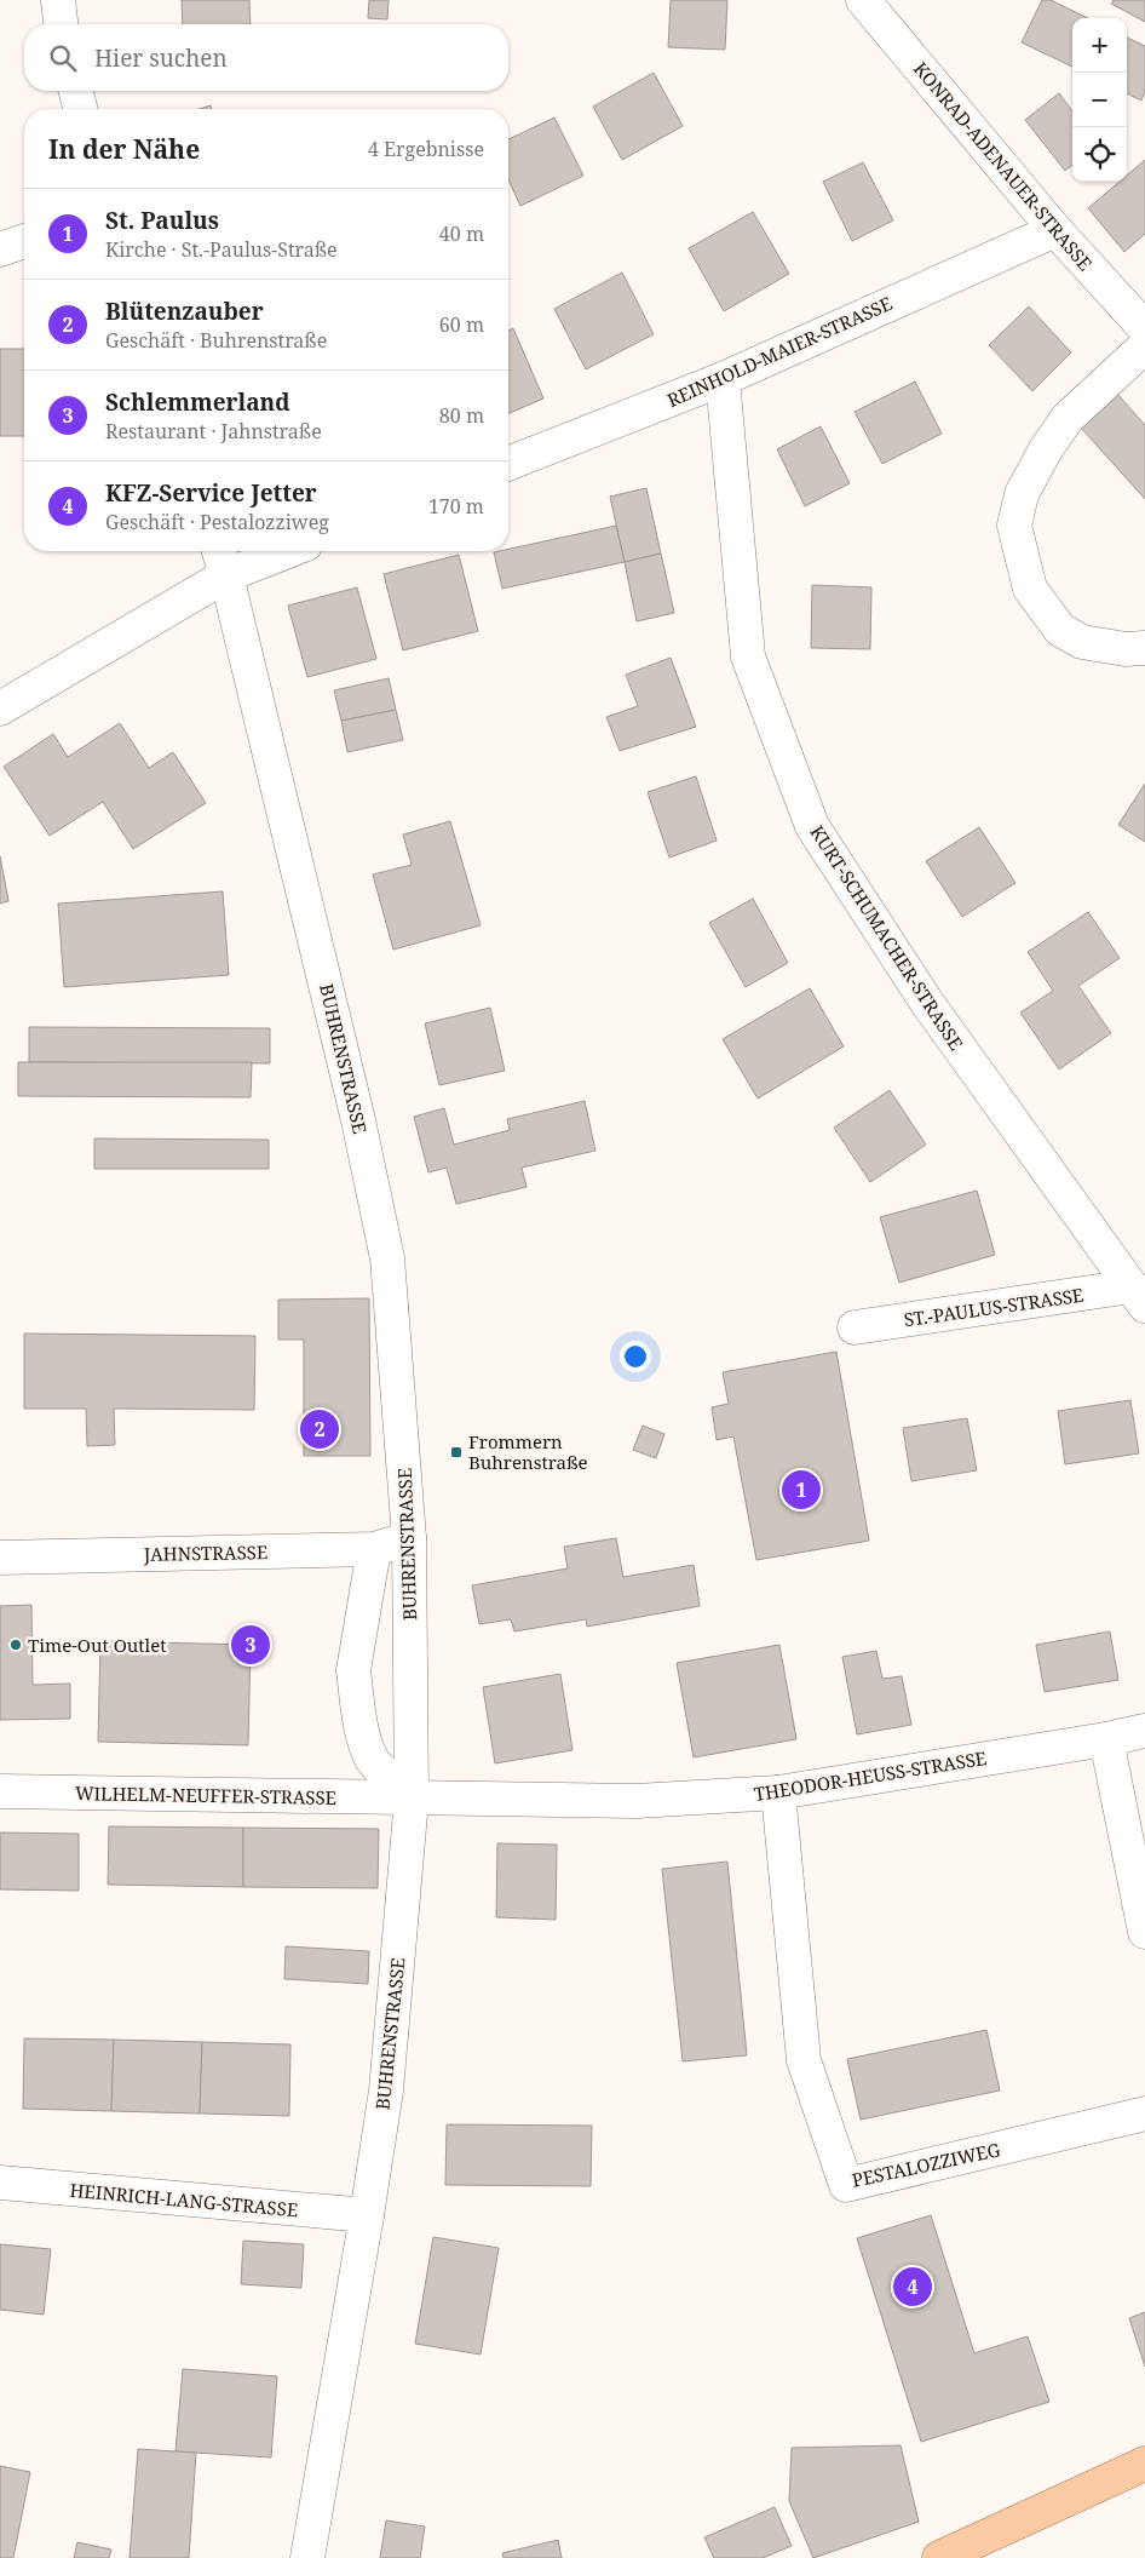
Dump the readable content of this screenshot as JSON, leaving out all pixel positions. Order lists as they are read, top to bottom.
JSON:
{
  "streets": {
    "street": [
      "KONRAD-ADENAUER-STRASSE",
      "REINHOLD-MAIER-STRASSE",
      "KURT-SCHUMACHER-STRASSE",
      "BUHRENSTRASSE",
      "ST.-PAULUS-STRASSE",
      "JAHNSTRASSE",
      "THEODOR-HEUSS-STRASSE",
      "WILHELM-NEUFFER-STRASSE",
      "PESTALOZZIWEG",
      "HEINRICH-LANG-STRASSE"
    ]
  },
  "crossings": [
    ["KONRAD-ADENAUER-STRASSE", "REINHOLD-MAIER-STRASSE"],
    ["REINHOLD-MAIER-STRASSE", "KURT-SCHUMACHER-STRASSE"],
    ["KURT-SCHUMACHER-STRASSE", "ST.-PAULUS-STRASSE"],
    ["BUHRENSTRASSE", "JAHNSTRASSE"],
    ["BUHRENSTRASSE", "THEODOR-HEUSS-STRASSE"],
    ["BUHRENSTRASSE", "WILHELM-NEUFFER-STRASSE"],
    ["BUHRENSTRASSE", "HEINRICH-LANG-STRASSE"],
    ["THEODOR-HEUSS-STRASSE", "WILHELM-NEUFFER-STRASSE"],
    ["THEODOR-HEUSS-STRASSE", "PESTALOZZIWEG"]
  ],
  "places": {
    "transit": ["Frommern Buhrenstraße"],
    "other": ["Time-Out Outlet"]
  },
  "page": {
    "map_buttons": ["+", "−"],
    "search": "Hier suchen",
    "heading": ["In der Nähe", "4 Ergebnisse"],
    "list": [
      {
        "mark": "1",
        "name": "St. Paulus",
        "note": "Kirche · St.-Paulus-Straße",
        "value": "40 m"
      },
      {
        "mark": "2",
        "name": "Blütenzauber",
        "note": "Geschäft · Buhrenstraße",
        "value": "60 m"
      },
      {
        "mark": "3",
        "name": "Schlemmerland",
        "note": "Restaurant · Jahnstraße",
        "value": "80 m"
      },
      {
        "mark": "4",
        "name": "KFZ-Service Jetter",
        "note": "Geschäft · Pestalozziweg",
        "value": "170 m"
      }
    ],
    "pins": [
      "2",
      "1",
      "3",
      "4"
    ]
  }
}
